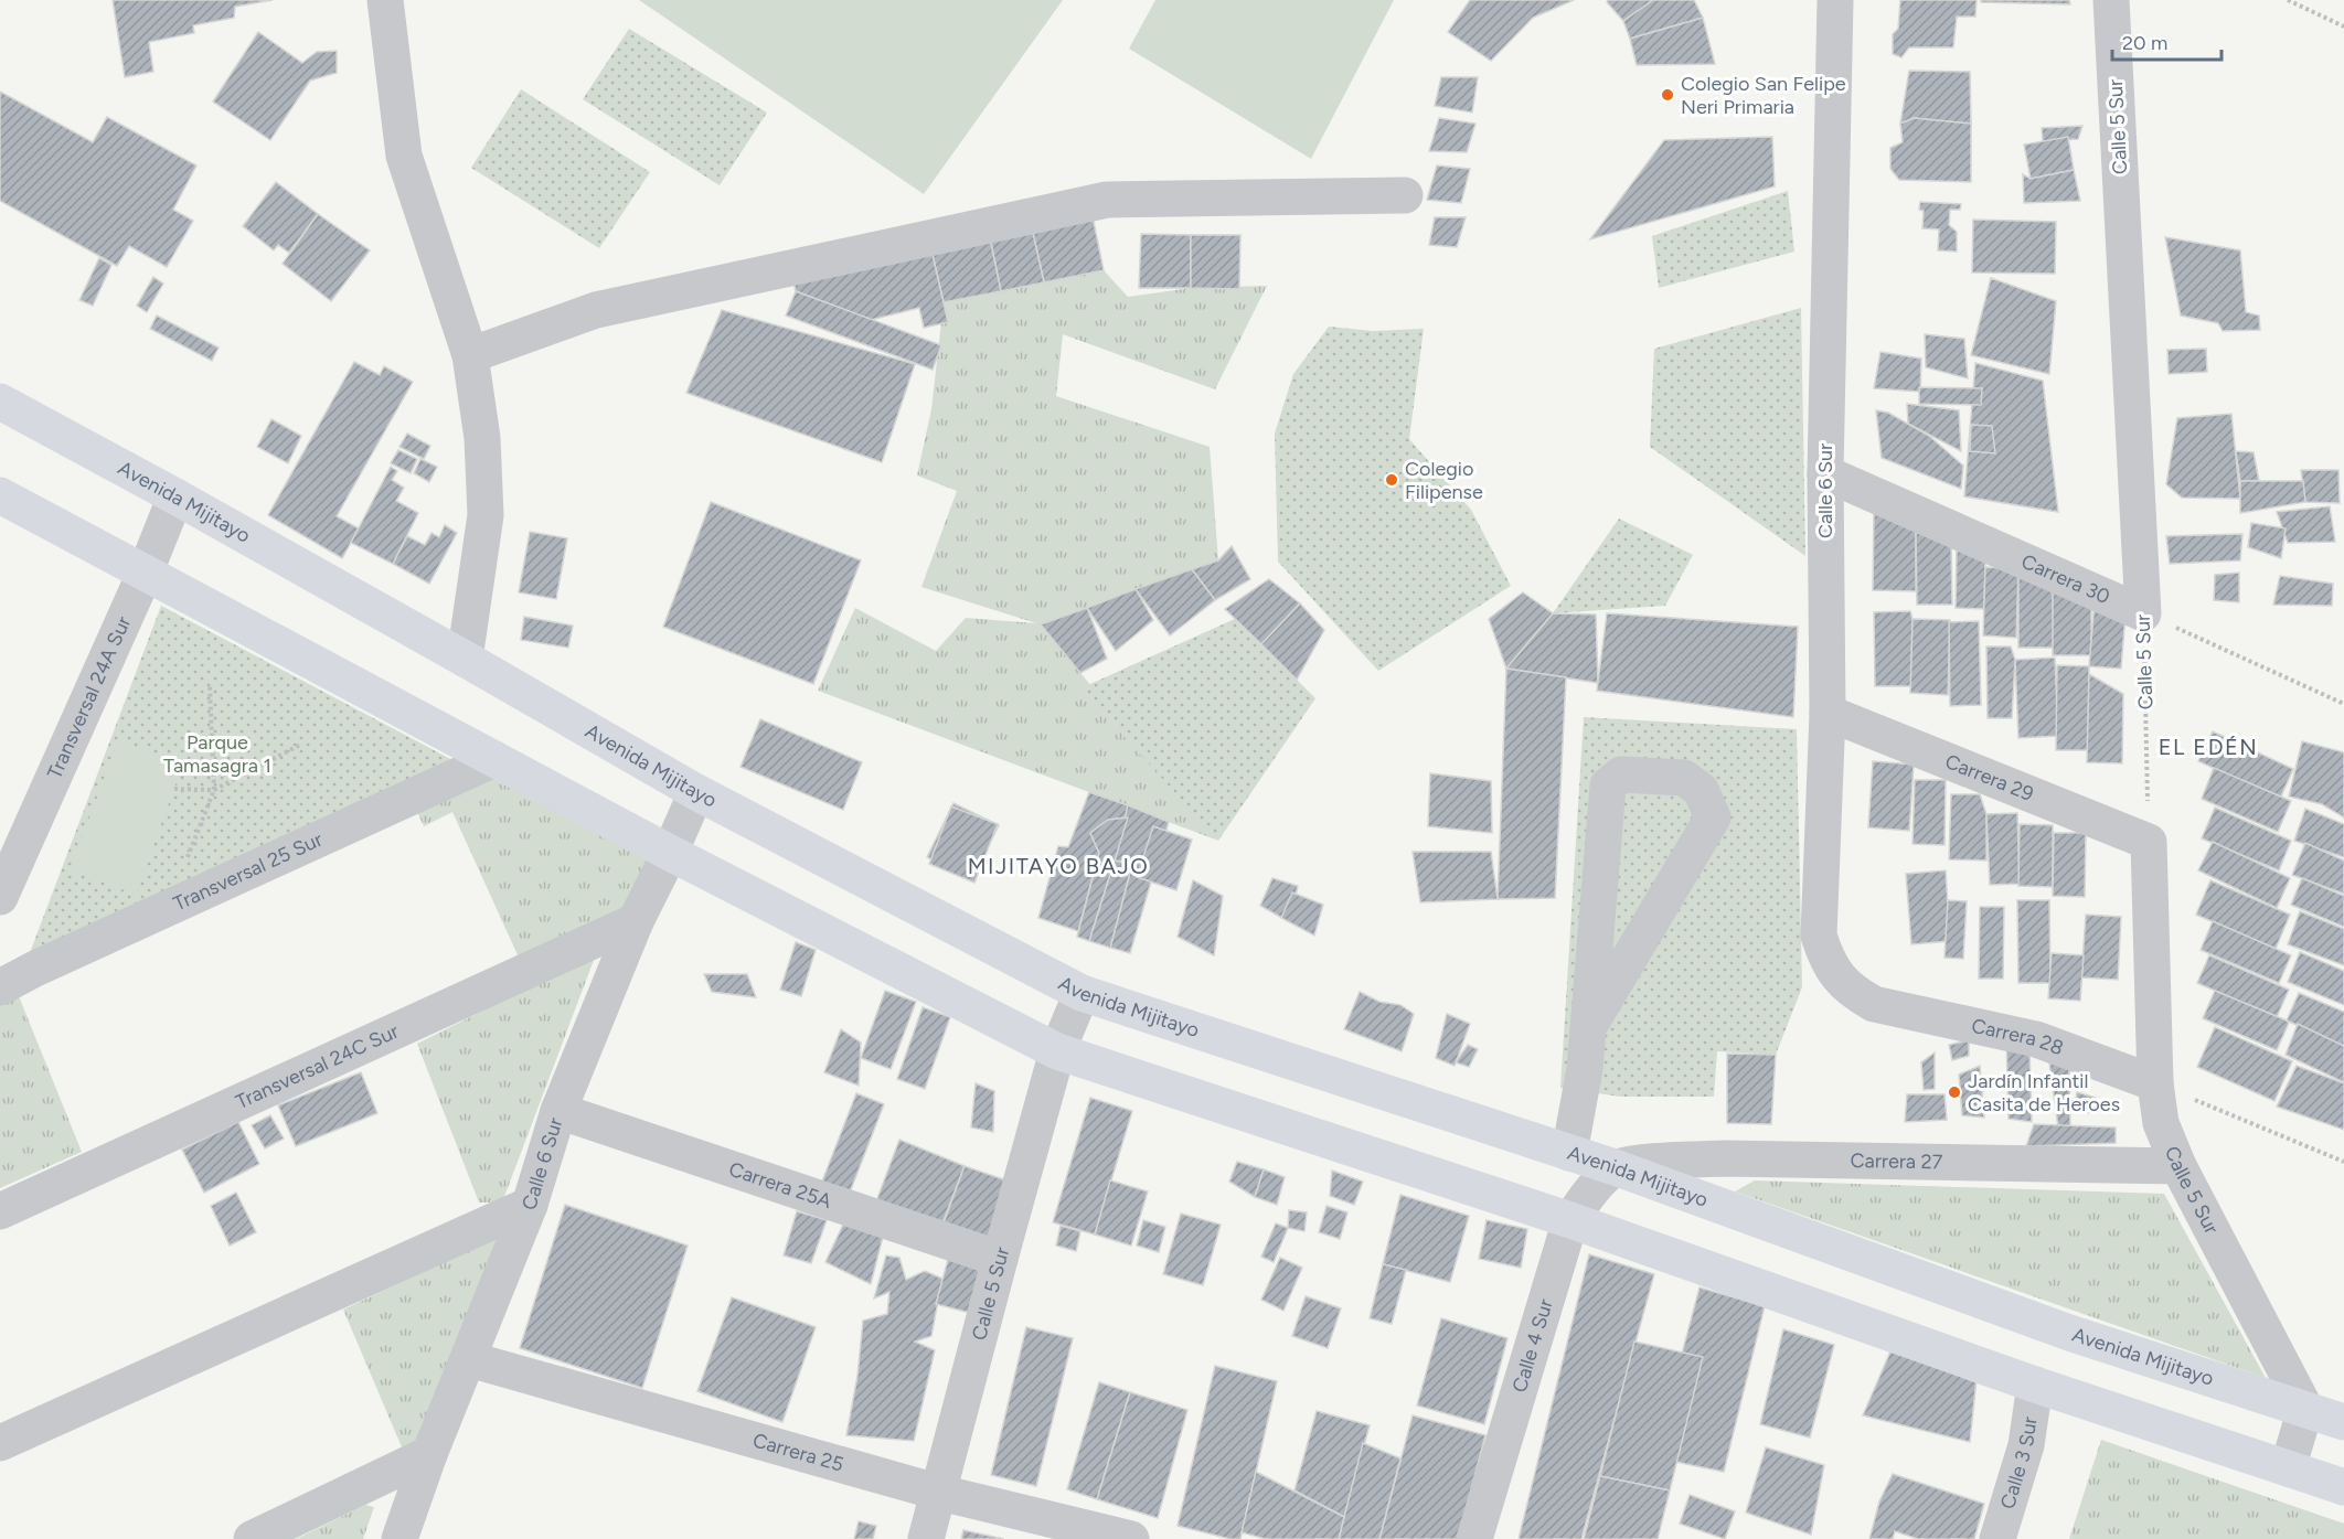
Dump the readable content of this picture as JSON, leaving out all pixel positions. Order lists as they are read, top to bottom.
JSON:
{
  "streets": {
    "main road": ["Avenida Mijitayo"],
    "street": [
      "Calle 5 Sur",
      "Calle 6 Sur",
      "Carrera 30",
      "Transversal 24A Sur",
      "Carrera 29",
      "Transversal 25 Sur",
      "Carrera 28",
      "Transversal 24C Sur",
      "Carrera 27",
      "Carrera 25A",
      "Calle 4 Sur",
      "Carrera 25",
      "Calle 3 Sur"
    ]
  },
  "crossings": [
    ["Calle 5 Sur", "Avenida Mijitayo"],
    ["Calle 5 Sur", "Carrera 30"],
    ["Calle 5 Sur", "Carrera 29"],
    ["Calle 5 Sur", "Carrera 28"],
    ["Calle 5 Sur", "Carrera 27"],
    ["Calle 5 Sur", "Carrera 25A"],
    ["Calle 5 Sur", "Carrera 25"],
    ["Calle 6 Sur", "Avenida Mijitayo"],
    ["Calle 6 Sur", "Carrera 30"],
    ["Calle 6 Sur", "Carrera 29"],
    ["Calle 6 Sur", "Carrera 28"],
    ["Calle 6 Sur", "Transversal 24C Sur"],
    ["Calle 6 Sur", "Carrera 25A"],
    ["Calle 6 Sur", "Carrera 25"],
    ["Avenida Mijitayo", "Transversal 24A Sur"],
    ["Avenida Mijitayo", "Carrera 27"],
    ["Avenida Mijitayo", "Calle 4 Sur"],
    ["Carrera 27", "Calle 4 Sur"]
  ],
  "districts": ["EL EDÉN", "MIJITAYO BAJO"],
  "parks": ["Parque Tamasagra 1"],
  "places": ["Colegio San Felipe Neri Primaria", "Colegio Filipense", "Jardín Infantil Casita de Heroes"],
  "scale_bar": "20 m"
}
